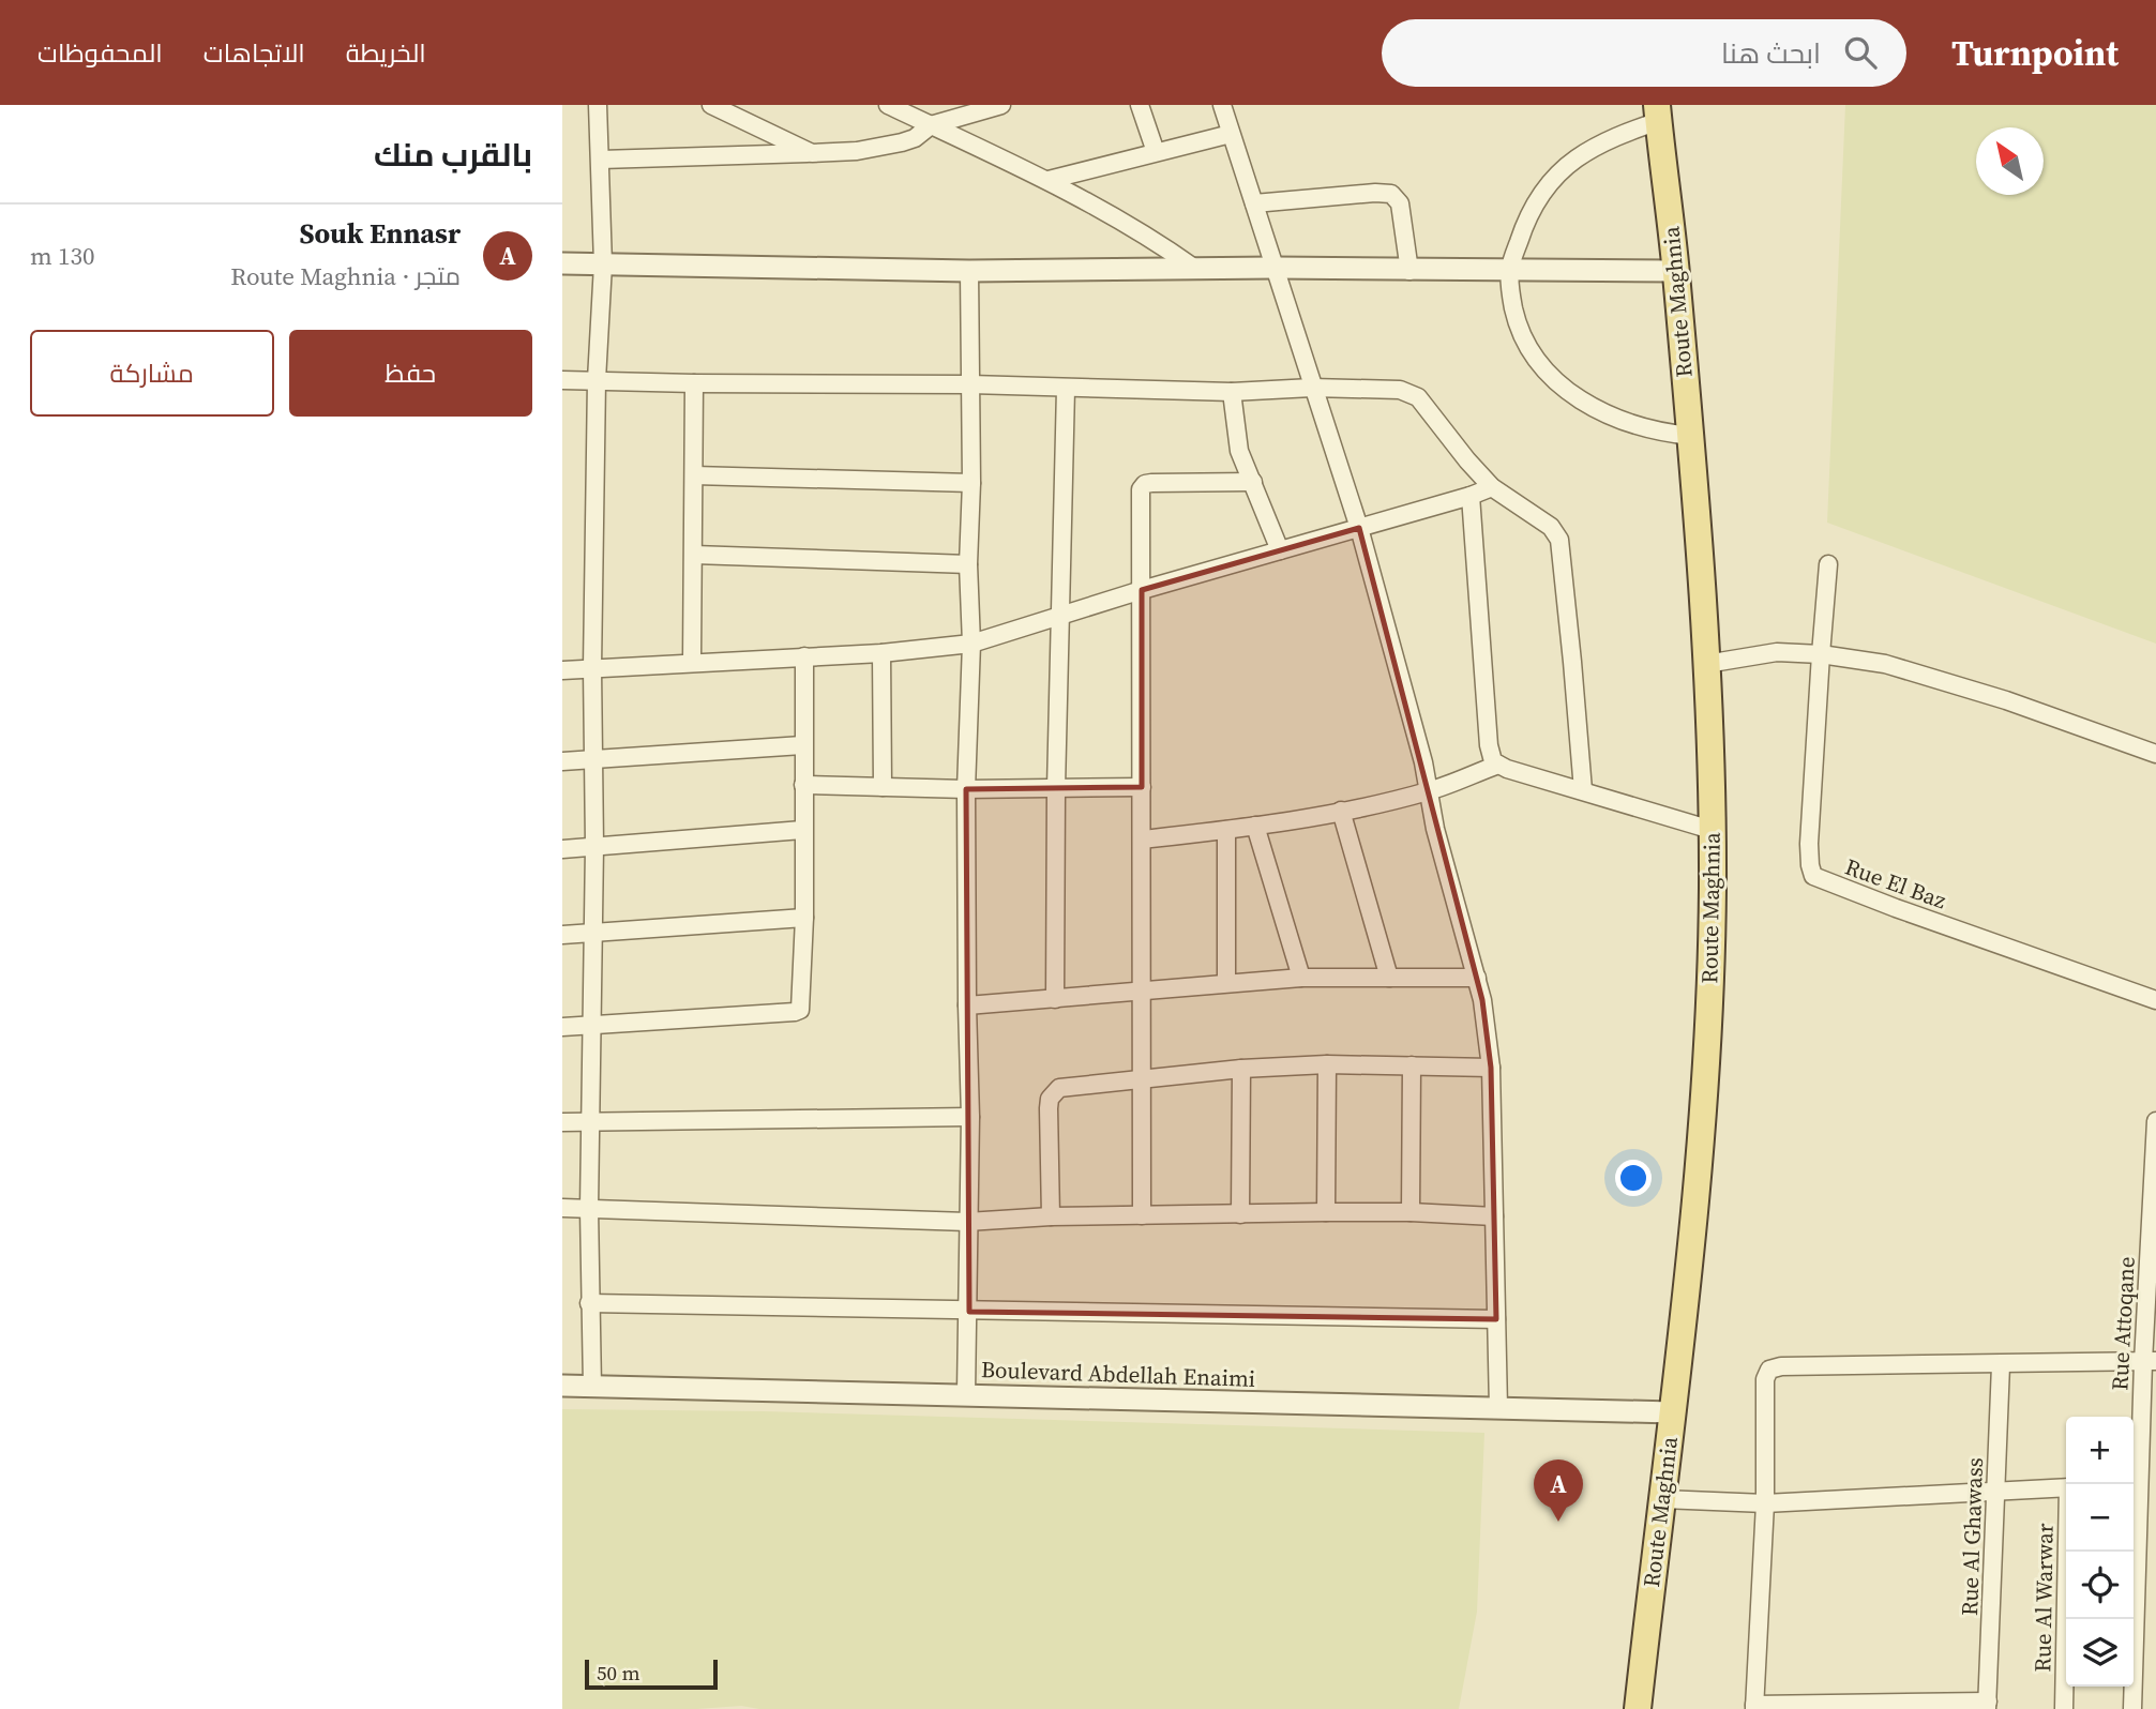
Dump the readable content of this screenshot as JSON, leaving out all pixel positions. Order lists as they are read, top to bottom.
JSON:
{
  "streets": {
    "main road": ["Route Maghnia"],
    "street": [
      "Rue El Baz",
      "Rue Attoqane",
      "Boulevard Abdellah Enaimi",
      "Rue Al Ghawass",
      "Rue Al Warwar"
    ]
  },
  "crossings": [
    ["Route Maghnia", "Boulevard Abdellah Enaimi"]
  ],
  "scale_bar": "50 m",
  "north": "top left",
  "page": {
    "header": "Turnpoint",
    "search": "ابحث هنا",
    "nav": ["الخريطة", "الاتجاهات", "المحفوظات"],
    "heading": "بالقرب منك",
    "list": [
      {
        "mark": "A",
        "name": "Souk Ennasr",
        "note": "متجر · Route Maghnia",
        "value": "130 m"
      }
    ],
    "buttons": ["حفظ", "مشاركة"],
    "map_buttons": ["+", "−"],
    "pins": "A",
    "scale": "50 m"
  }
}
